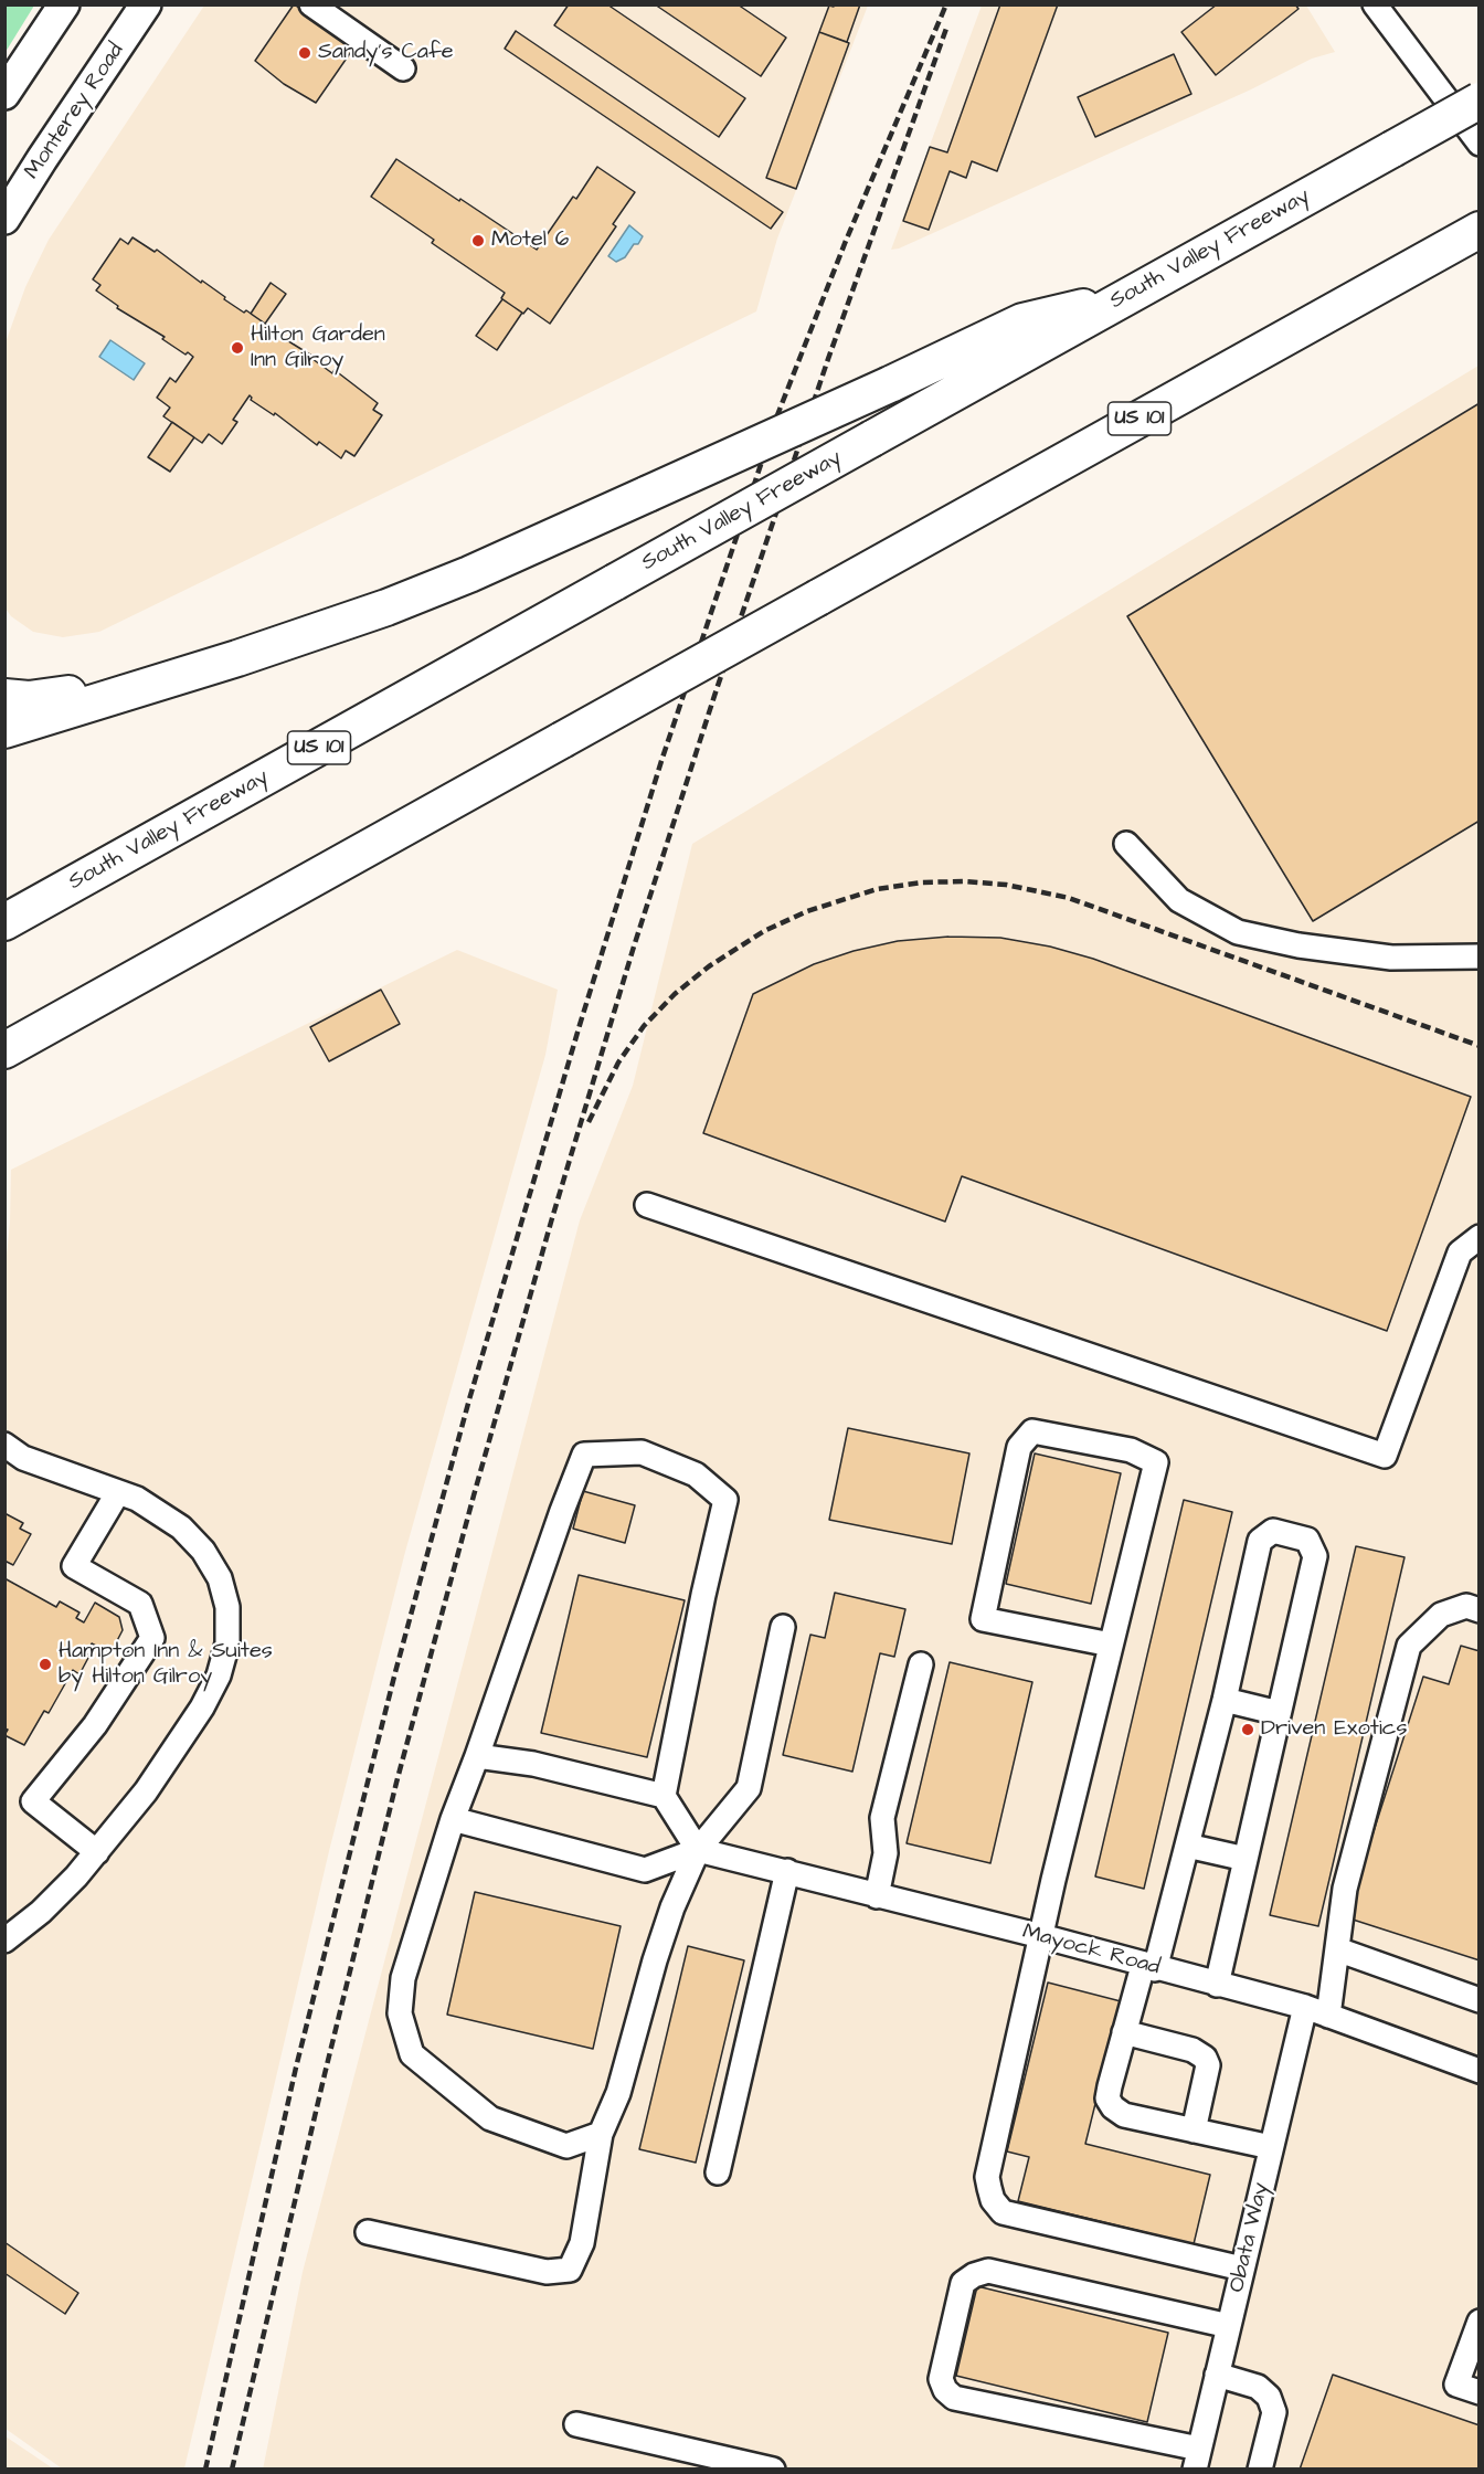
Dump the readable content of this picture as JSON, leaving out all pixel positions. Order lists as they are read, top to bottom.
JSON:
{
  "streets": {
    "highway": ["South Valley Freeway", "US 101"],
    "main road": ["Monterey Road"],
    "street": ["Mayock Road", "Obata Way"]
  },
  "crossings": [
    ["Mayock Road", "Obata Way"]
  ],
  "places": [
    "Sandy's Cafe",
    "Motel 6",
    "Hilton Garden Inn Gilroy",
    "Hampton Inn & Suites by Hilton Gilroy",
    "Driven Exotics"
  ]
}
